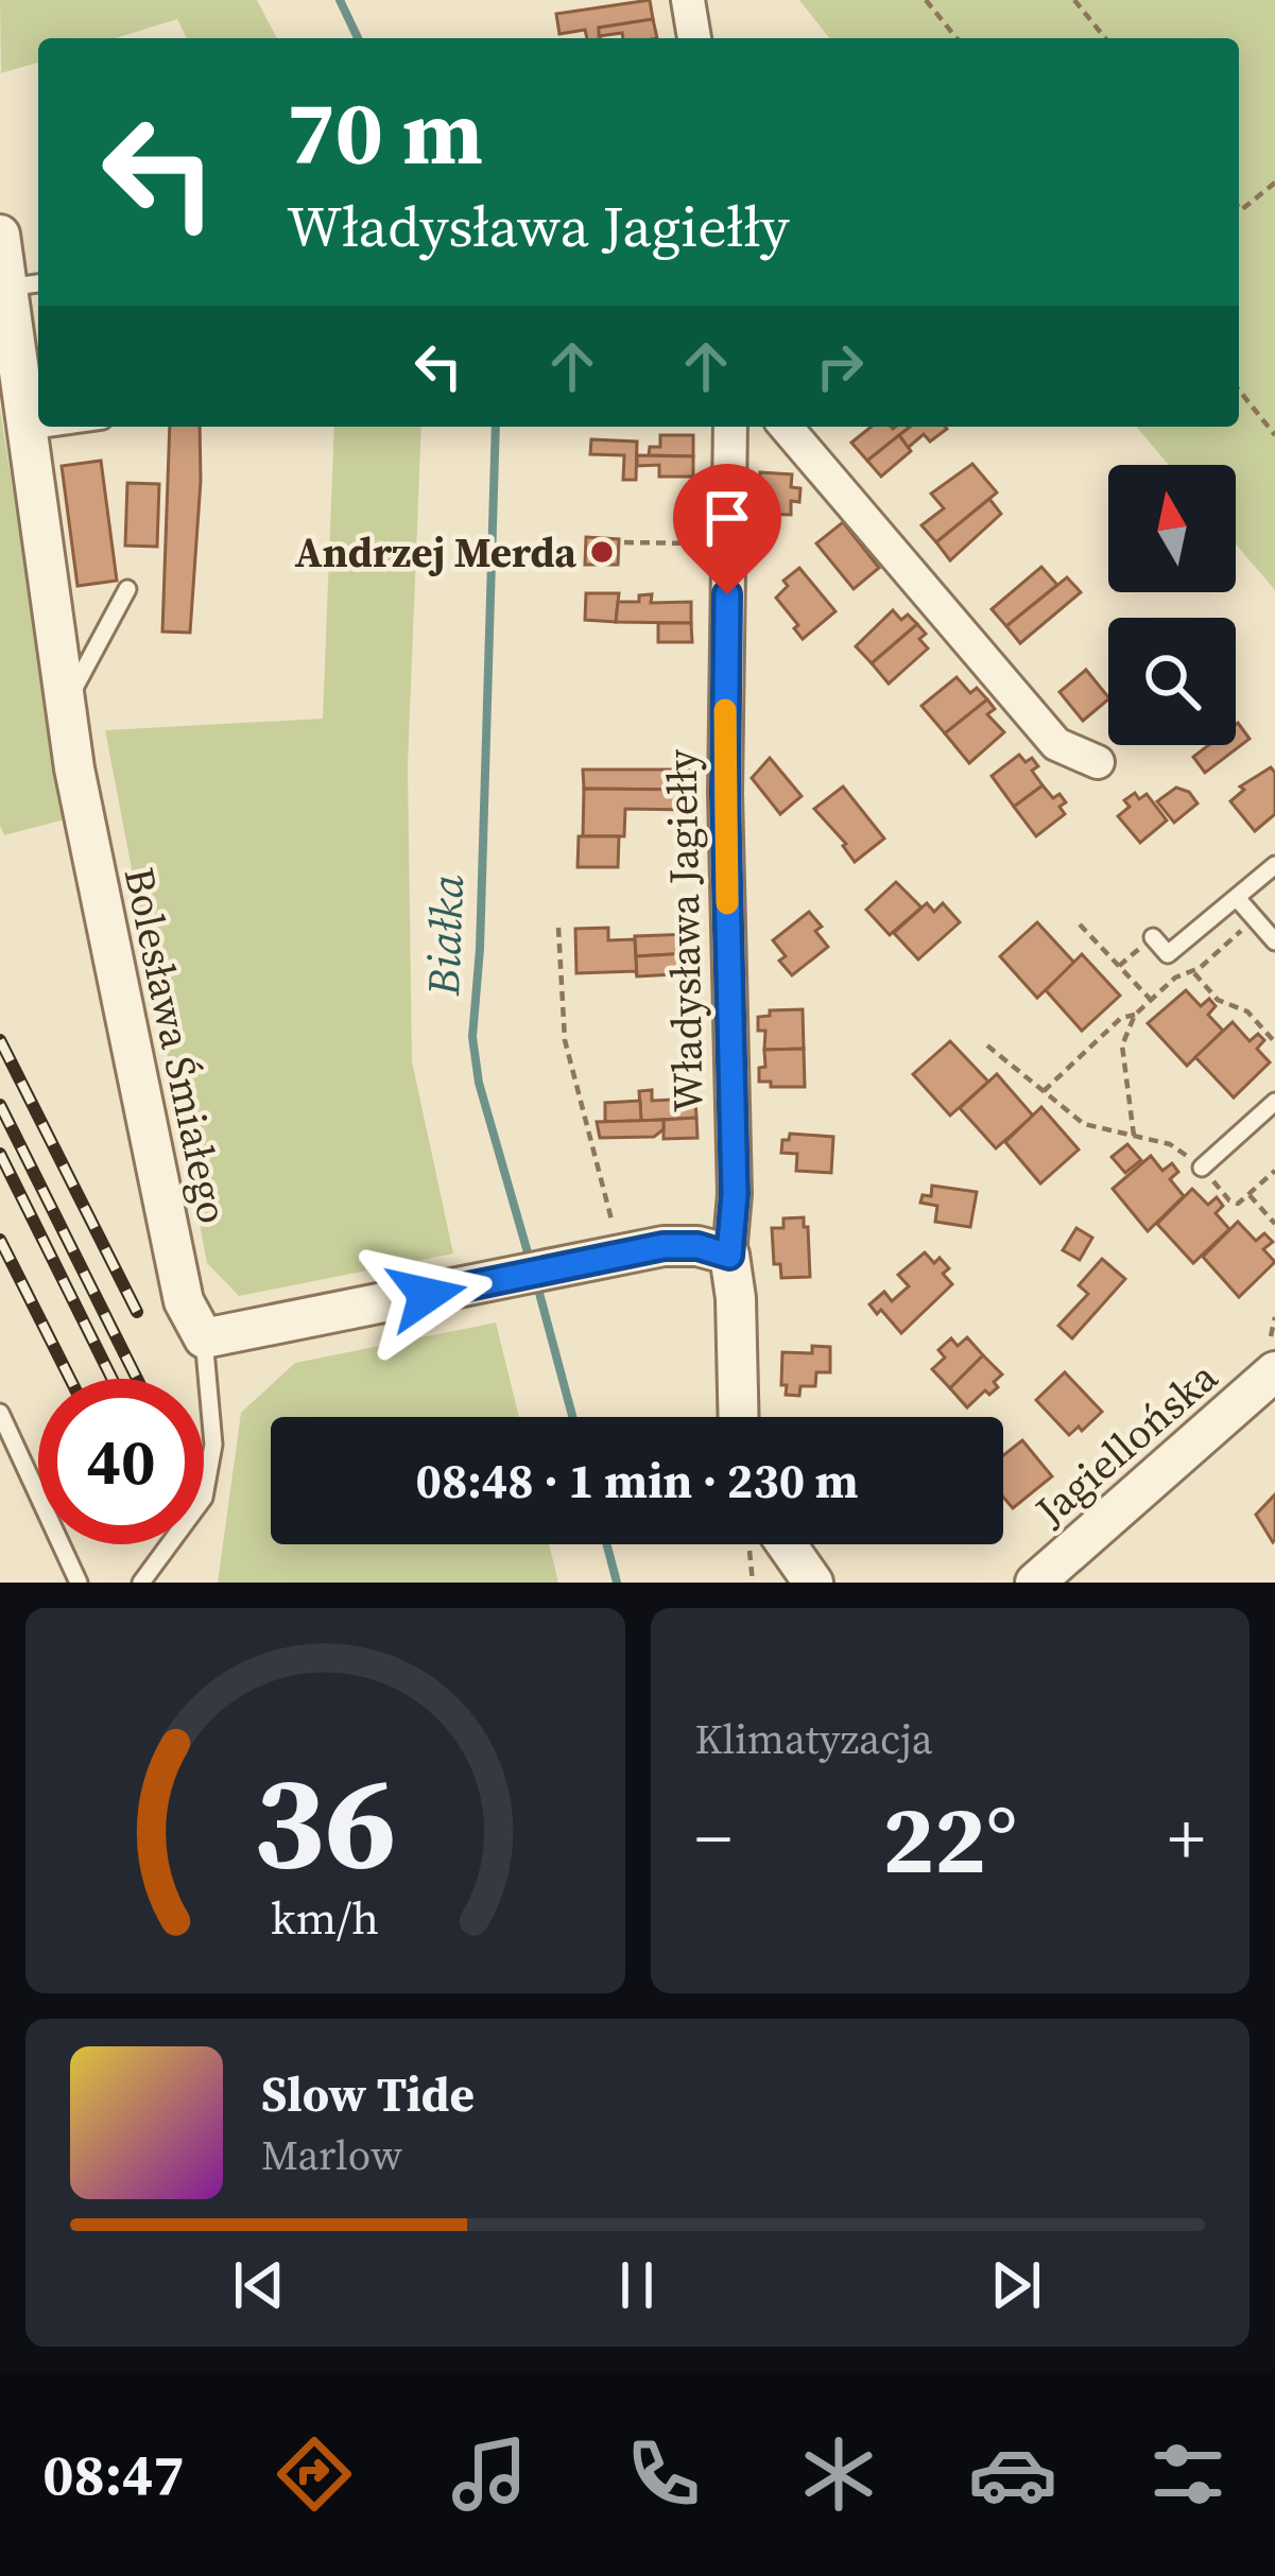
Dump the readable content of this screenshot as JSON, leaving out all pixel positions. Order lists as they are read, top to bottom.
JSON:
{
  "streets": {
    "street": ["Władysława Jagiełły", "Bolesława Śmiałego", "Jagiellońska"]
  },
  "water": ["Białka"],
  "places": ["Andrzej Merda"],
  "north": "top",
  "page": {
    "turn": ["70 m", "Władysława Jagiełły"],
    "limit": "40",
    "trip": "08:48 · 1 min · 230 m",
    "tile": "Klimatyzacja",
    "heat": ["−", "22°", "+"],
    "song": ["Slow Tide", "Marlow"],
    "tabs": "08:47",
    "gauge": ["36", "km/h"]
  }
}
